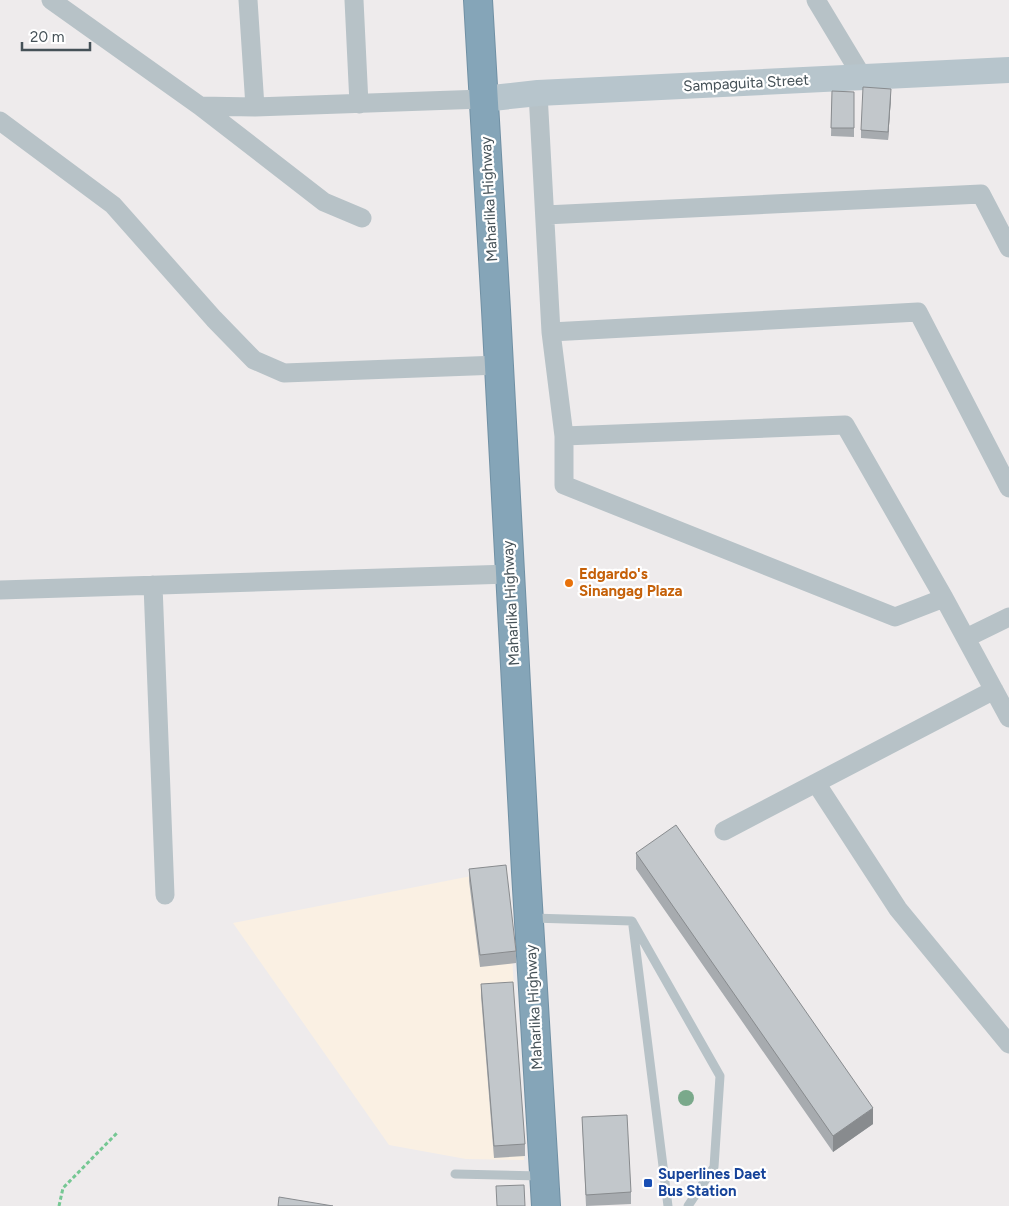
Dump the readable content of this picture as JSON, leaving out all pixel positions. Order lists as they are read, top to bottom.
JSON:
{
  "streets": {
    "highway": ["Maharlika Highway"],
    "street": ["Sampaguita Street"]
  },
  "crossings": [
    ["Sampaguita Street", "Maharlika Highway"]
  ],
  "places": {
    "other": ["Edgardo's Sinangag Plaza"],
    "transit": ["Superlines Daet Bus Station"]
  },
  "scale_bar": "20 m"
}
